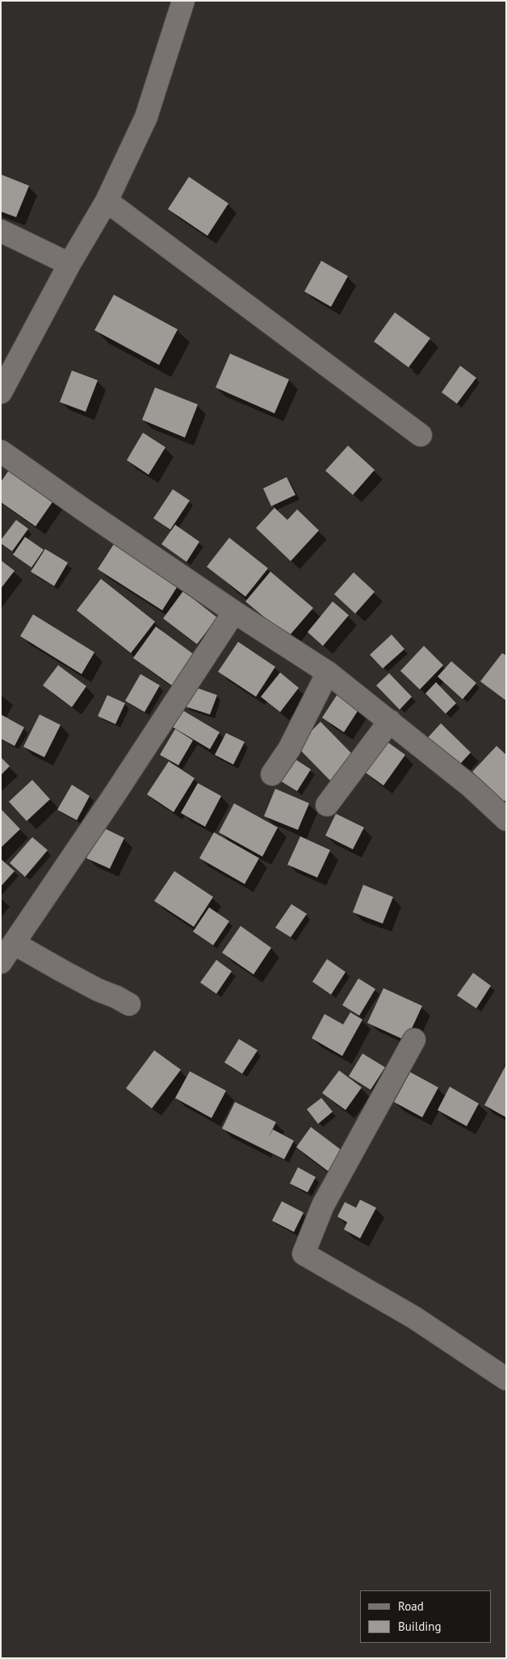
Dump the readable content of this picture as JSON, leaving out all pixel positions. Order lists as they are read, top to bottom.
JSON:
{
  "legend": ["Road", "Building"]
}
